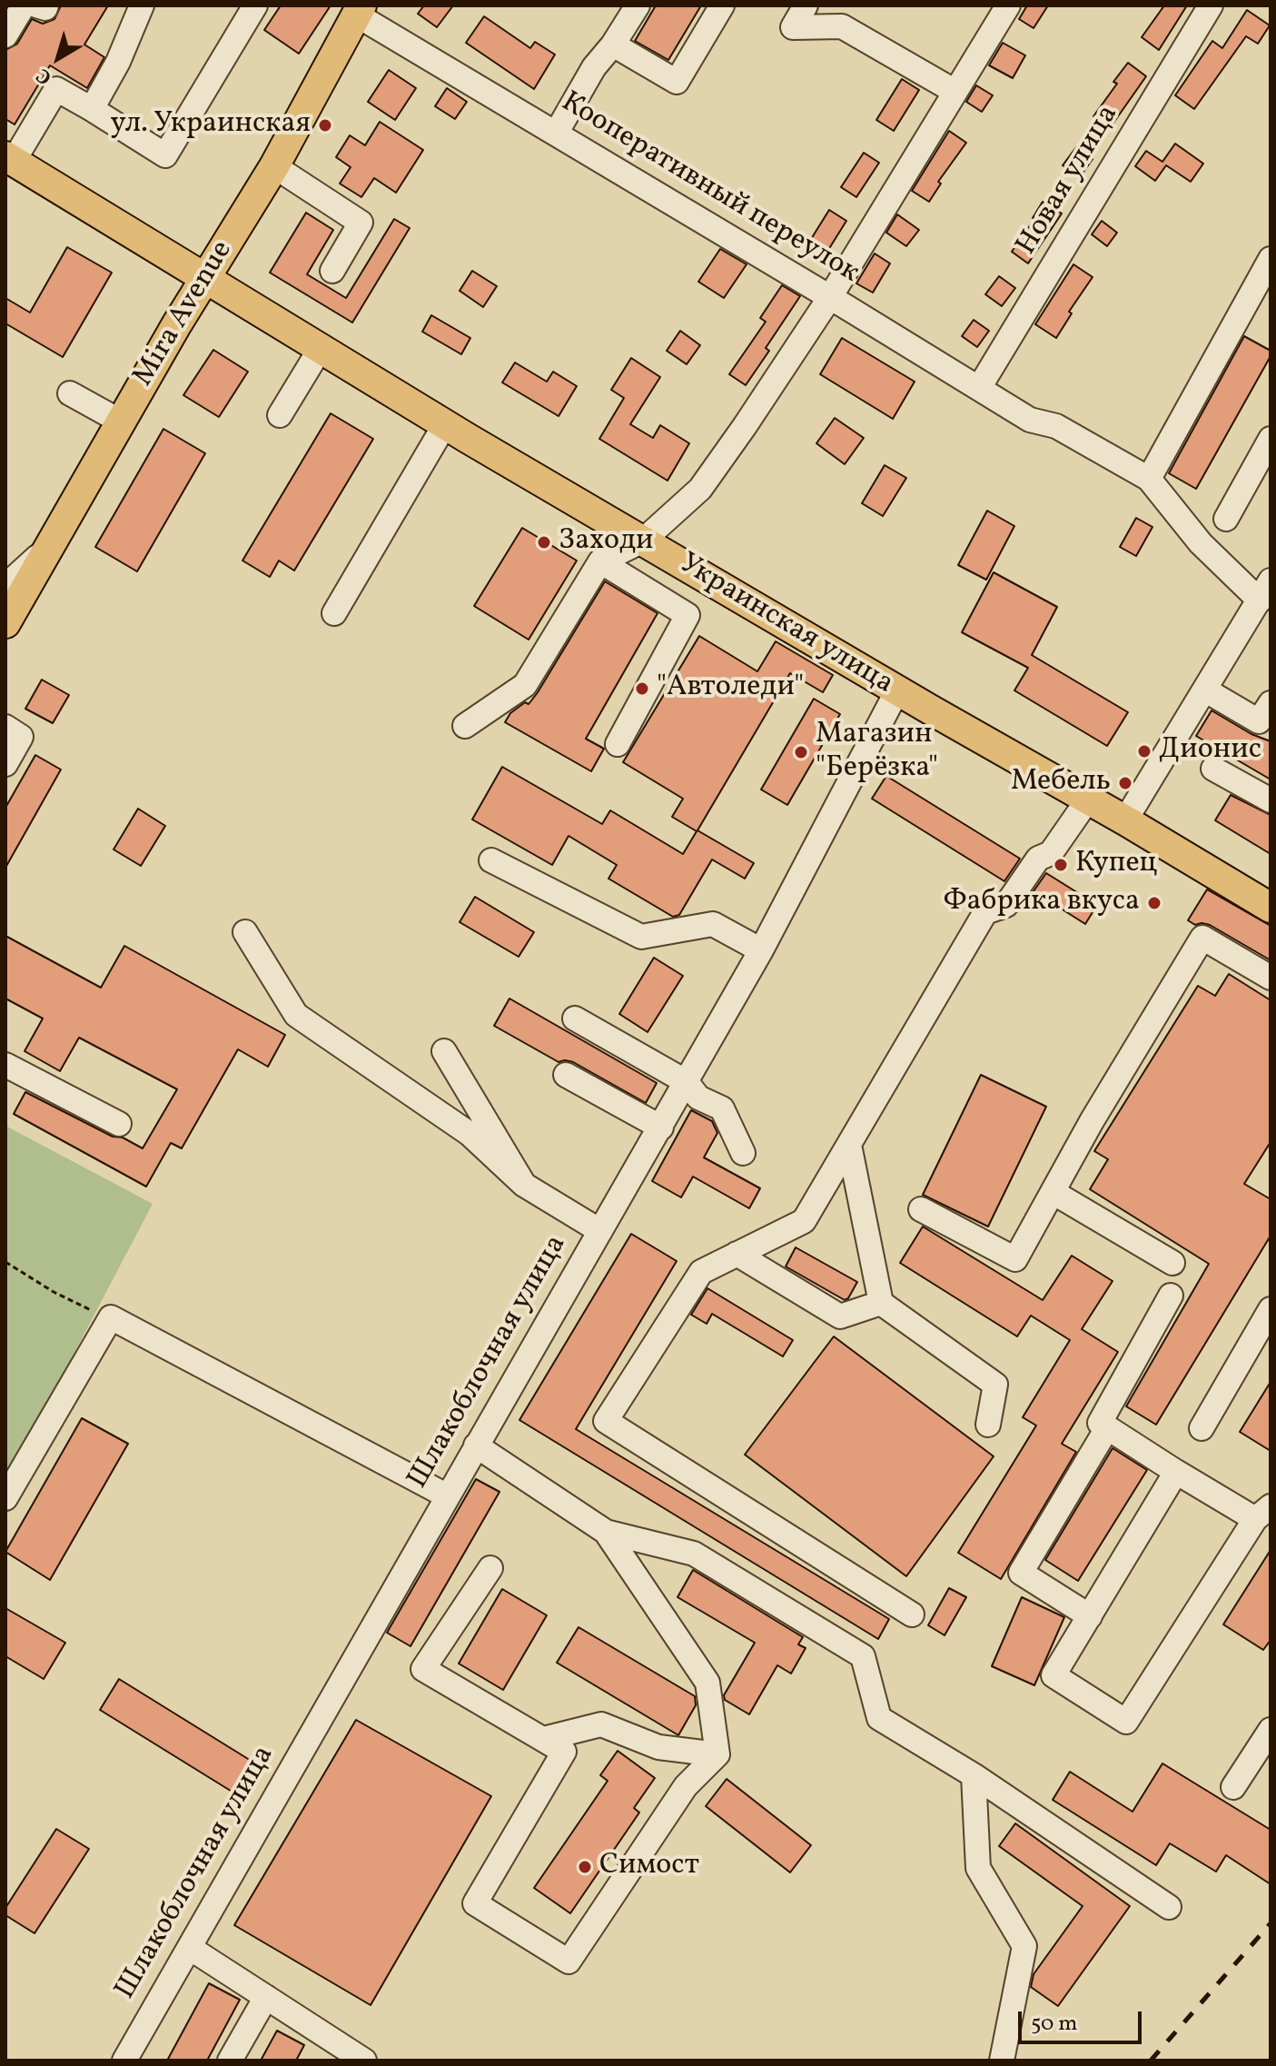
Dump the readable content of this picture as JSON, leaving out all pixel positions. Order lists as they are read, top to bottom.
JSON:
{
  "streets": {
    "main road": ["Mira Avenue", "Украинская улица"],
    "street": ["Новая улица", "Кооперативный переулок", "Шлакоблочная улица"]
  },
  "crossings": [
    ["Новая улица", "Кооперативный переулок"],
    ["Кооперативный переулок", "Mira Avenue"],
    ["Mira Avenue", "Украинская улица"],
    ["Украинская улица", "Шлакоблочная улица"]
  ],
  "places": [
    "ул. Украинская",
    "Заходи",
    "\"Автоледи\"",
    "Дионис",
    "Магазин \"Берёзка\"",
    "Мебель",
    "Купец",
    "Фабрика вкуса",
    "Симост"
  ],
  "scale_bar": "50 m",
  "north": "bottom left"
}
